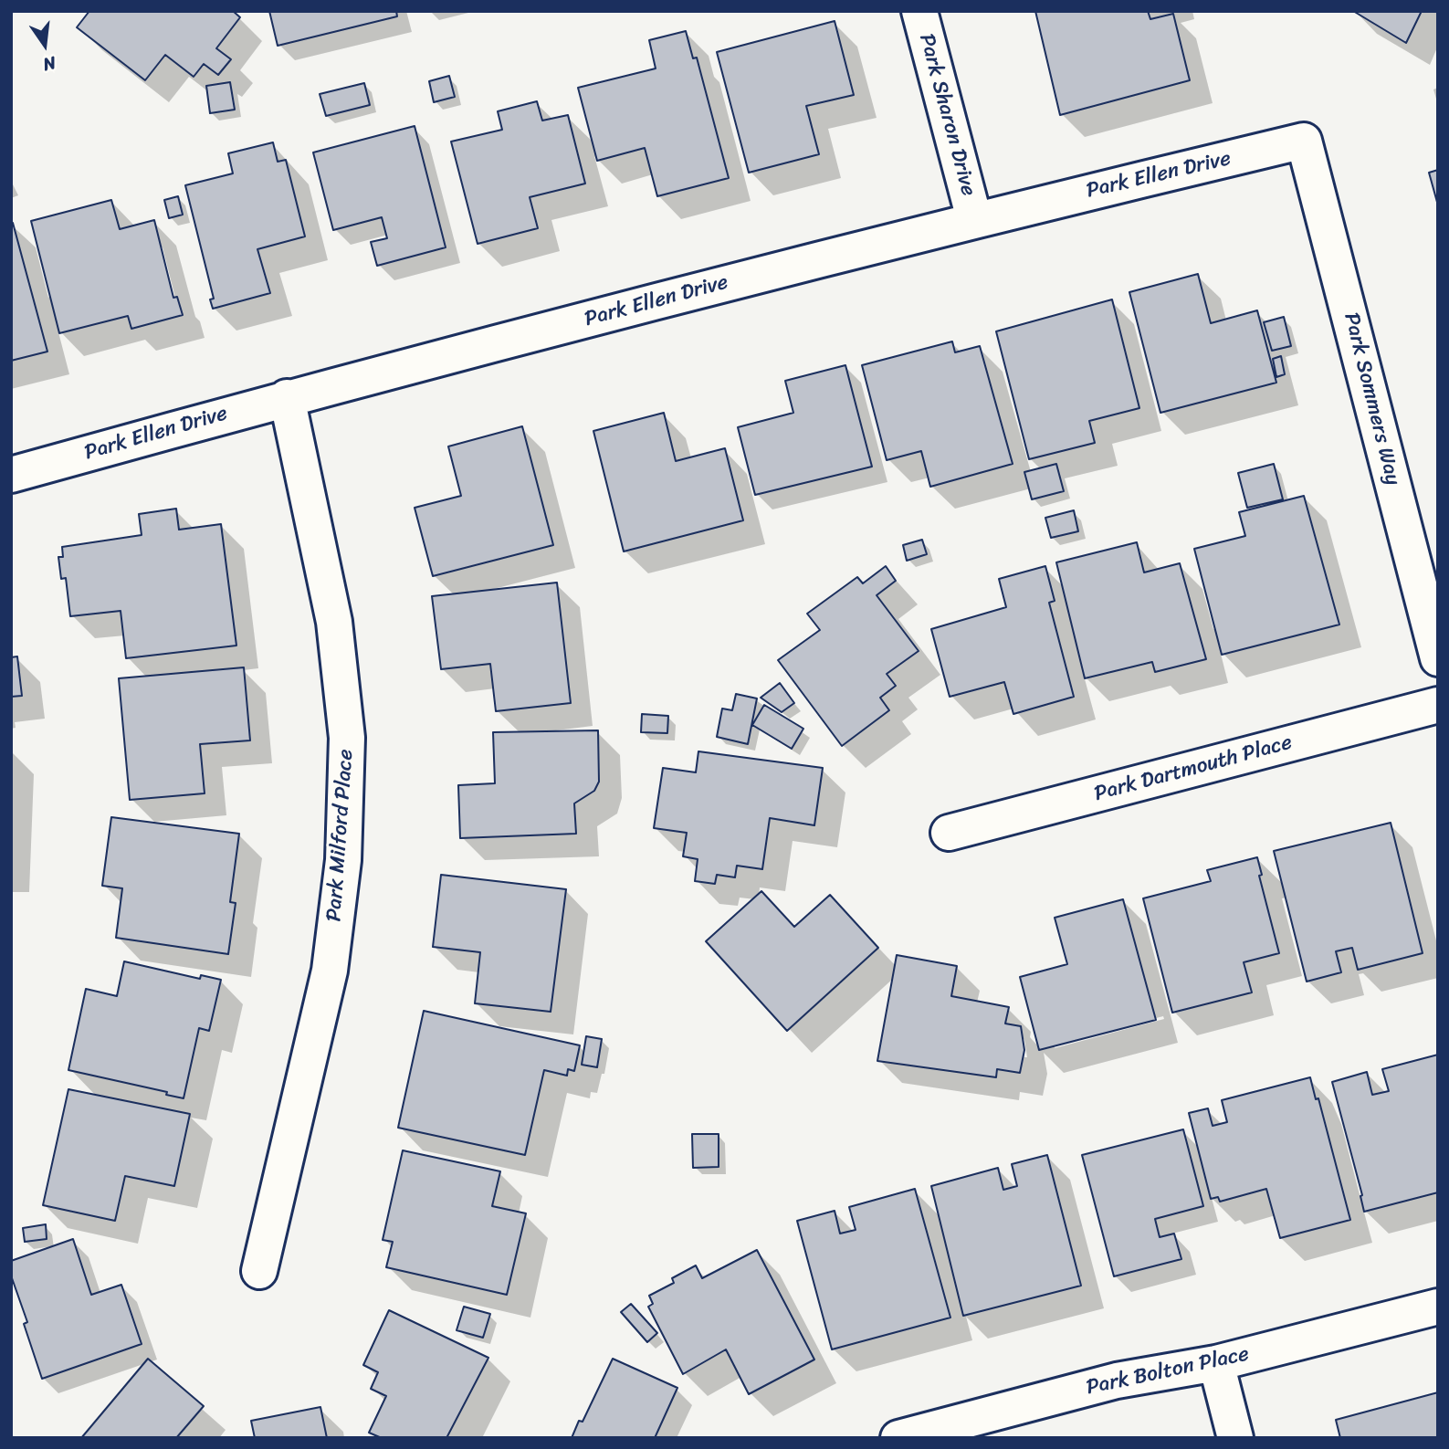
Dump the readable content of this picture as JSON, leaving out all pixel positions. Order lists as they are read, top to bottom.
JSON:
{
  "streets": {
    "street": [
      "Park Sharon Drive",
      "Park Ellen Drive",
      "Park Sommers Way",
      "Park Dartmouth Place",
      "Park Milford Place",
      "Park Bolton Place"
    ]
  },
  "crossings": [
    ["Park Sharon Drive", "Park Ellen Drive"],
    ["Park Ellen Drive", "Park Sommers Way"],
    ["Park Ellen Drive", "Park Milford Place"]
  ],
  "north": "bottom"
}
